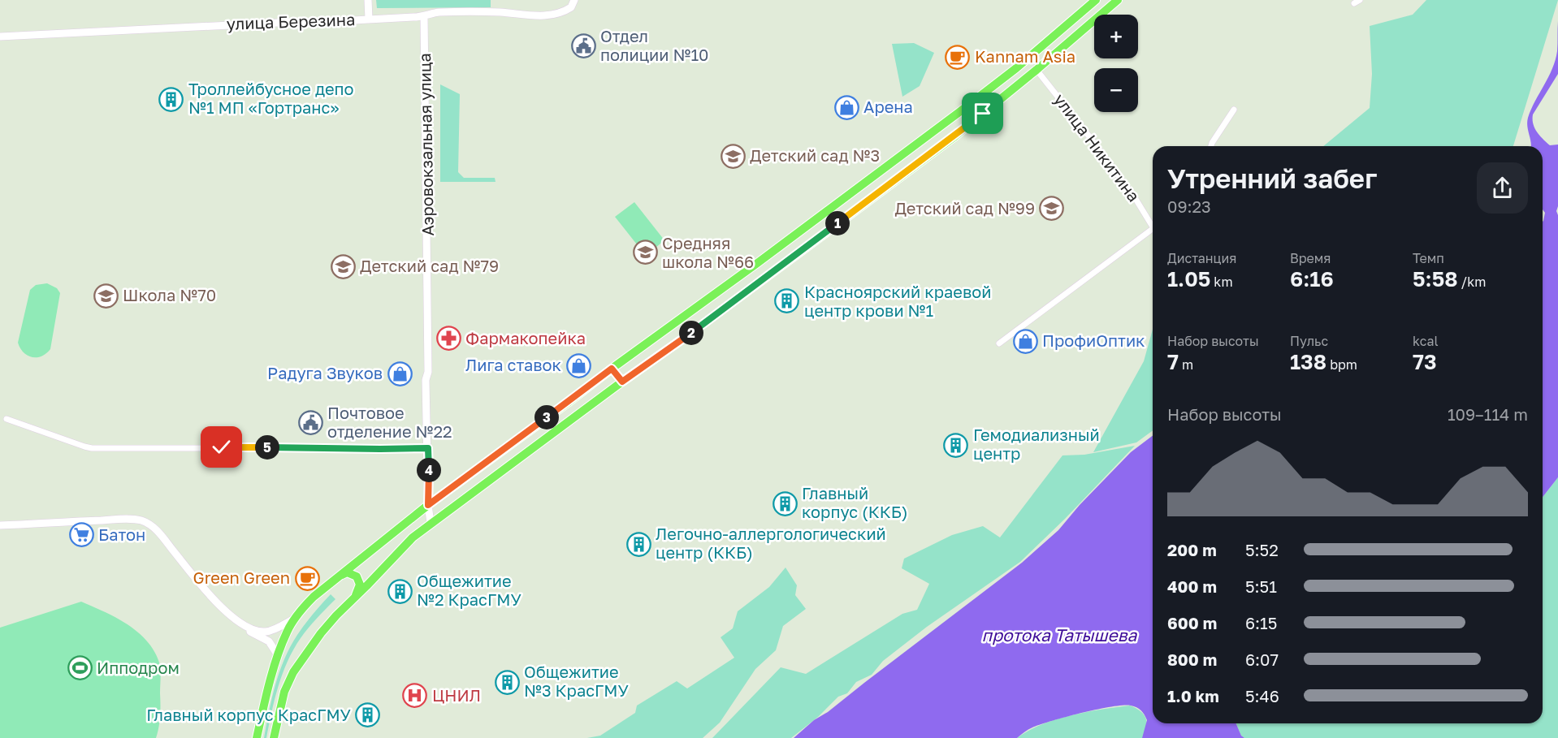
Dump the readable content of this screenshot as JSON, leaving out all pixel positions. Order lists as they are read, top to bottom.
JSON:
{
  "streets": {
    "street": ["улица Березина", "Аэровокзальная улица", "улица Никитина"]
  },
  "crossings": [
    ["улица Березина", "Аэровокзальная улица"]
  ],
  "water": ["протока Татышева"],
  "places": {
    "public building": ["Отдел полиции №10", "Почтовое отделение №22"],
    "cafe": ["Kannam Asia", "Green Green"],
    "building": [
      "Троллейбусное депо №1 МП «Гортранс»",
      "Красноярский краевой центр крови №1",
      "Гемодиализный центр",
      "Главный корпус (ККБ)",
      "Легочно-аллергологический центр (ККБ)",
      "Общежитие №2 КрасГМУ",
      "Общежитие №3 КрасГМУ",
      "Главный корпус КрасГМУ"
    ],
    "shop": [
      "Арена",
      "ПрофиОптик",
      "Лига ставок",
      "Радуга Звуков"
    ],
    "school or university": [
      "Детский сад №3",
      "Детский сад №99",
      "Средняя школа №66",
      "Детский сад №79",
      "Школа №70"
    ],
    "pharmacy": ["Фармакопейка"],
    "supermarket": ["Батон"],
    "sports": ["Ипподром"],
    "hospital": ["ЦНИЛ"]
  },
  "page": {
    "map_buttons": ["+", "−"],
    "heading": ["Утренний забег", "09:23"],
    "pins": [
      "1",
      "2",
      "3",
      "5",
      "4"
    ],
    "stats": [
      ["Дистанция", "1.05 km"],
      ["Время", "6:16"],
      ["Темп", "5:58 /km"],
      ["Набор высоты", "7 m"],
      ["Пульс", "138 bpm"],
      ["kcal", "73"]
    ],
    "chart": ["Набор высоты", "109–114 m"],
    "list": [
      {
        "name": "200 m",
        "note": "5:52"
      },
      {
        "name": "400 m",
        "note": "5:51"
      },
      {
        "name": "600 m",
        "note": "6:15"
      },
      {
        "name": "800 m",
        "note": "6:07"
      },
      {
        "name": "1.0 km",
        "note": "5:46"
      }
    ]
  }
}
